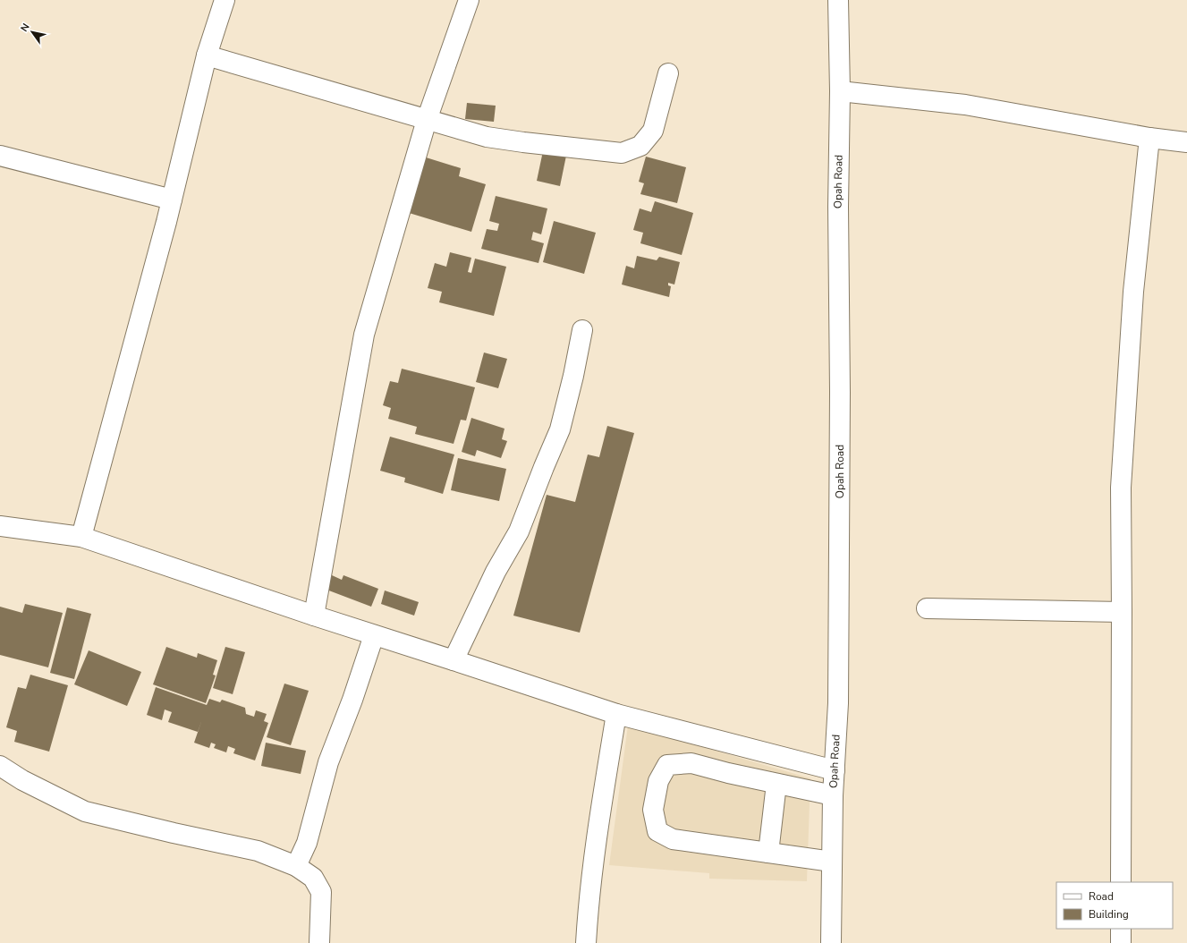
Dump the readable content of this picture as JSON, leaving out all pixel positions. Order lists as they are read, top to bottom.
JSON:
{
  "streets": {
    "street": ["Opah Road"]
  },
  "legend": ["Road", "Building"],
  "north": "top left"
}
